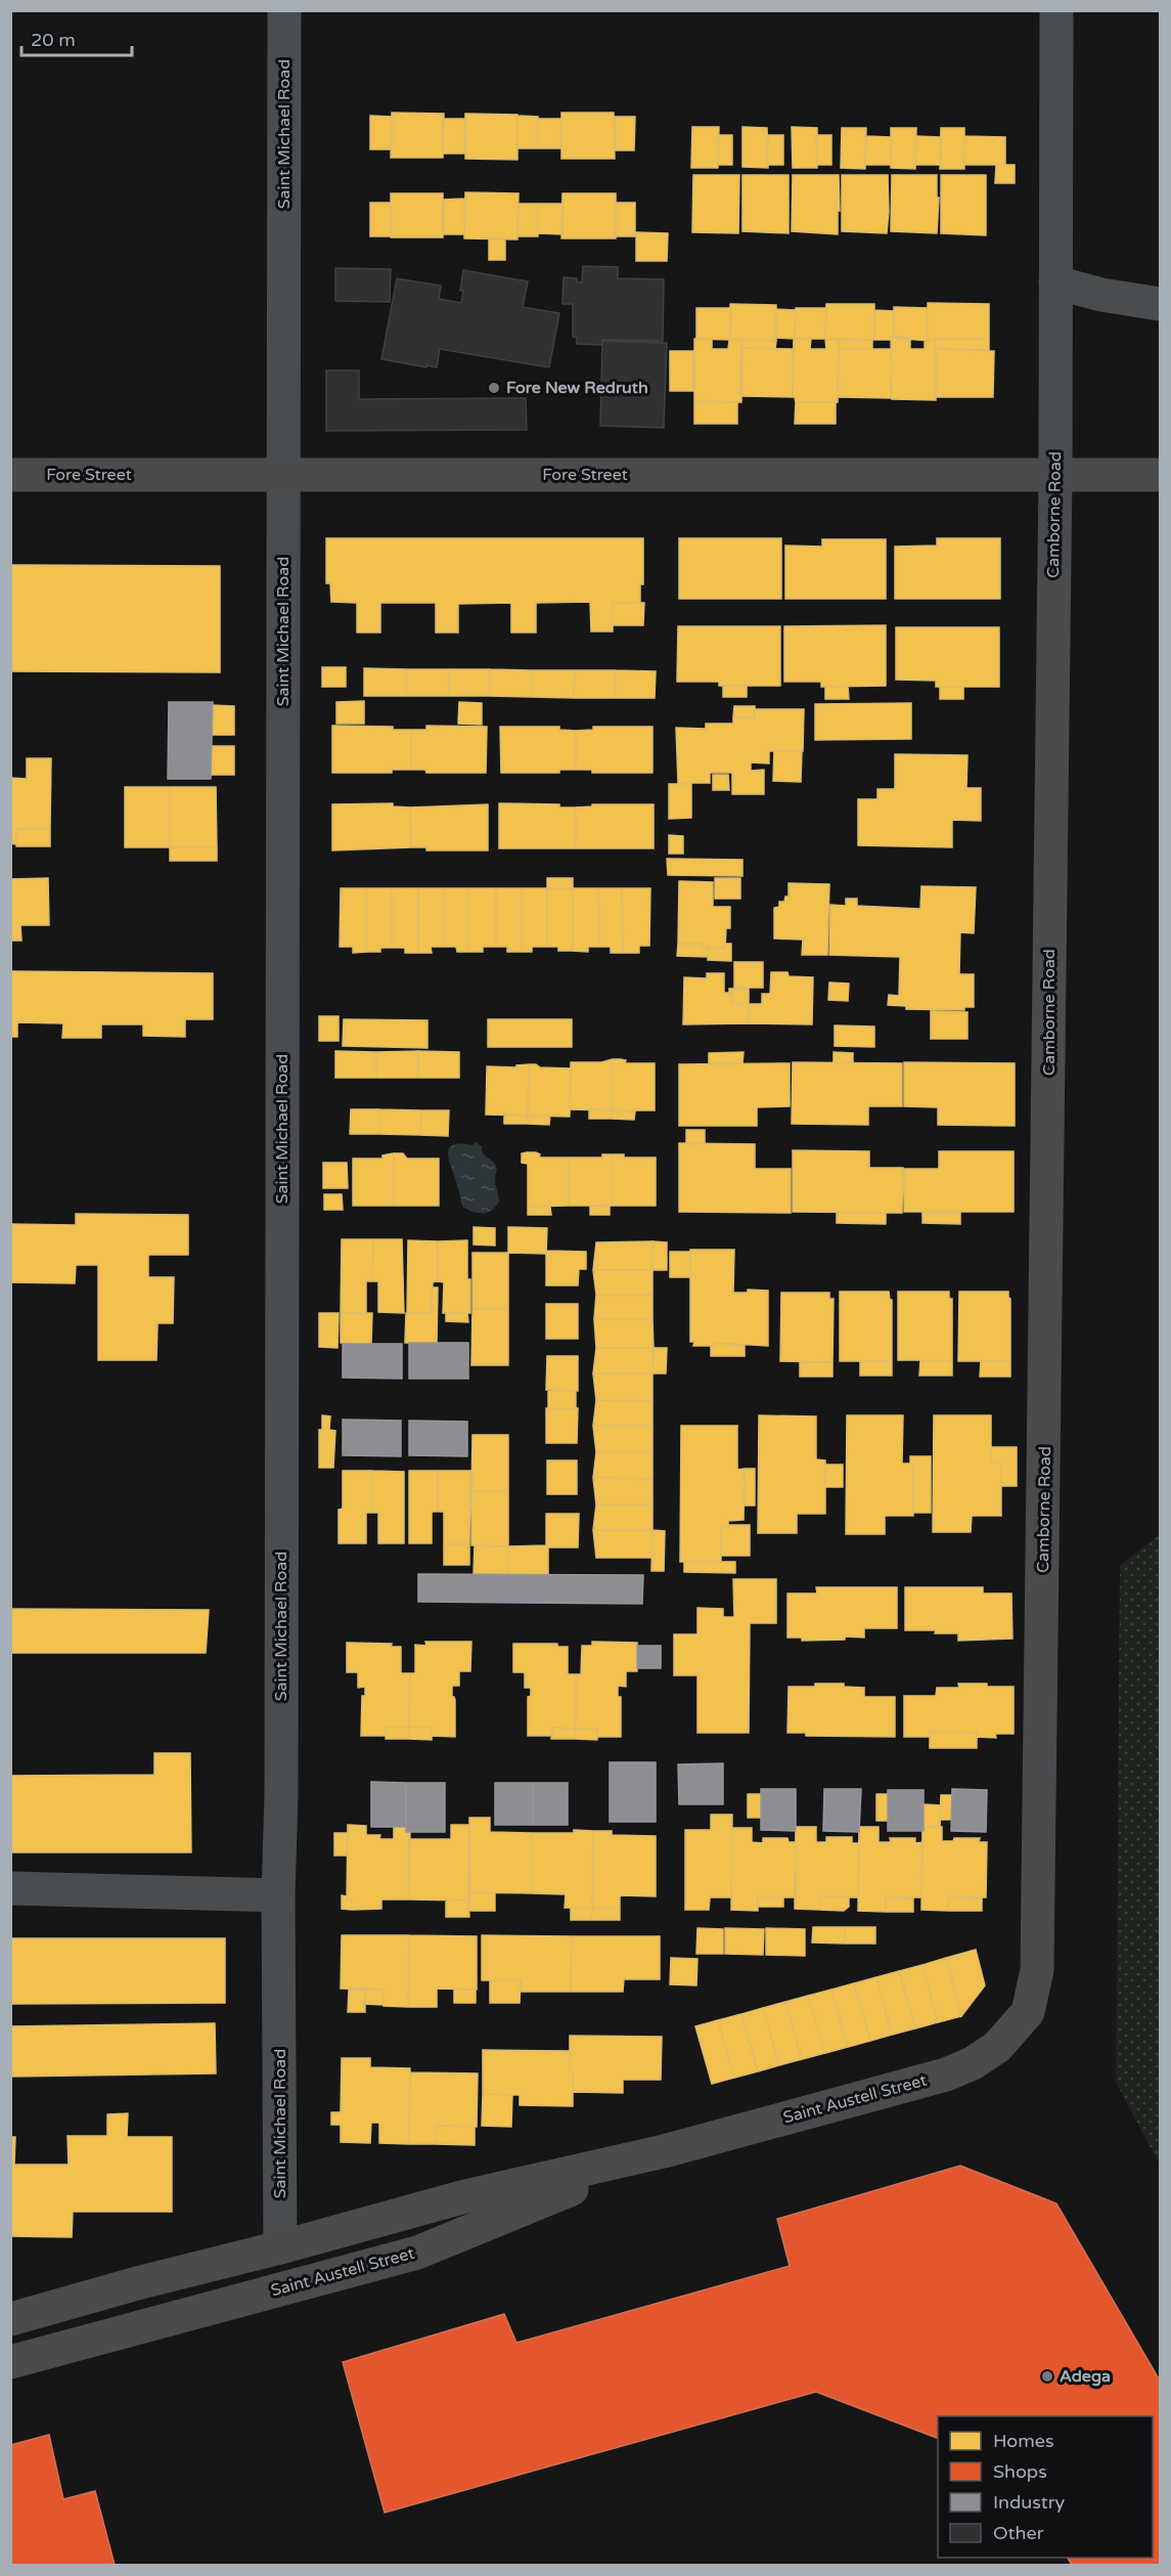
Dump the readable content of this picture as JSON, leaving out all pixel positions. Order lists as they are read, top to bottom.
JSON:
{
  "streets": {
    "street": [
      "Saint Michael Road",
      "Fore Street",
      "Camborne Road",
      "Saint Austell Street"
    ]
  },
  "crossings": [
    ["Saint Michael Road", "Fore Street"],
    ["Saint Michael Road", "Saint Austell Street"],
    ["Fore Street", "Camborne Road"],
    ["Camborne Road", "Saint Austell Street"]
  ],
  "places": ["Fore New Redruth", "Adega"],
  "legend": [
    "Homes",
    "Shops",
    "Industry",
    "Other"
  ],
  "scale_bar": "20 m"
}
